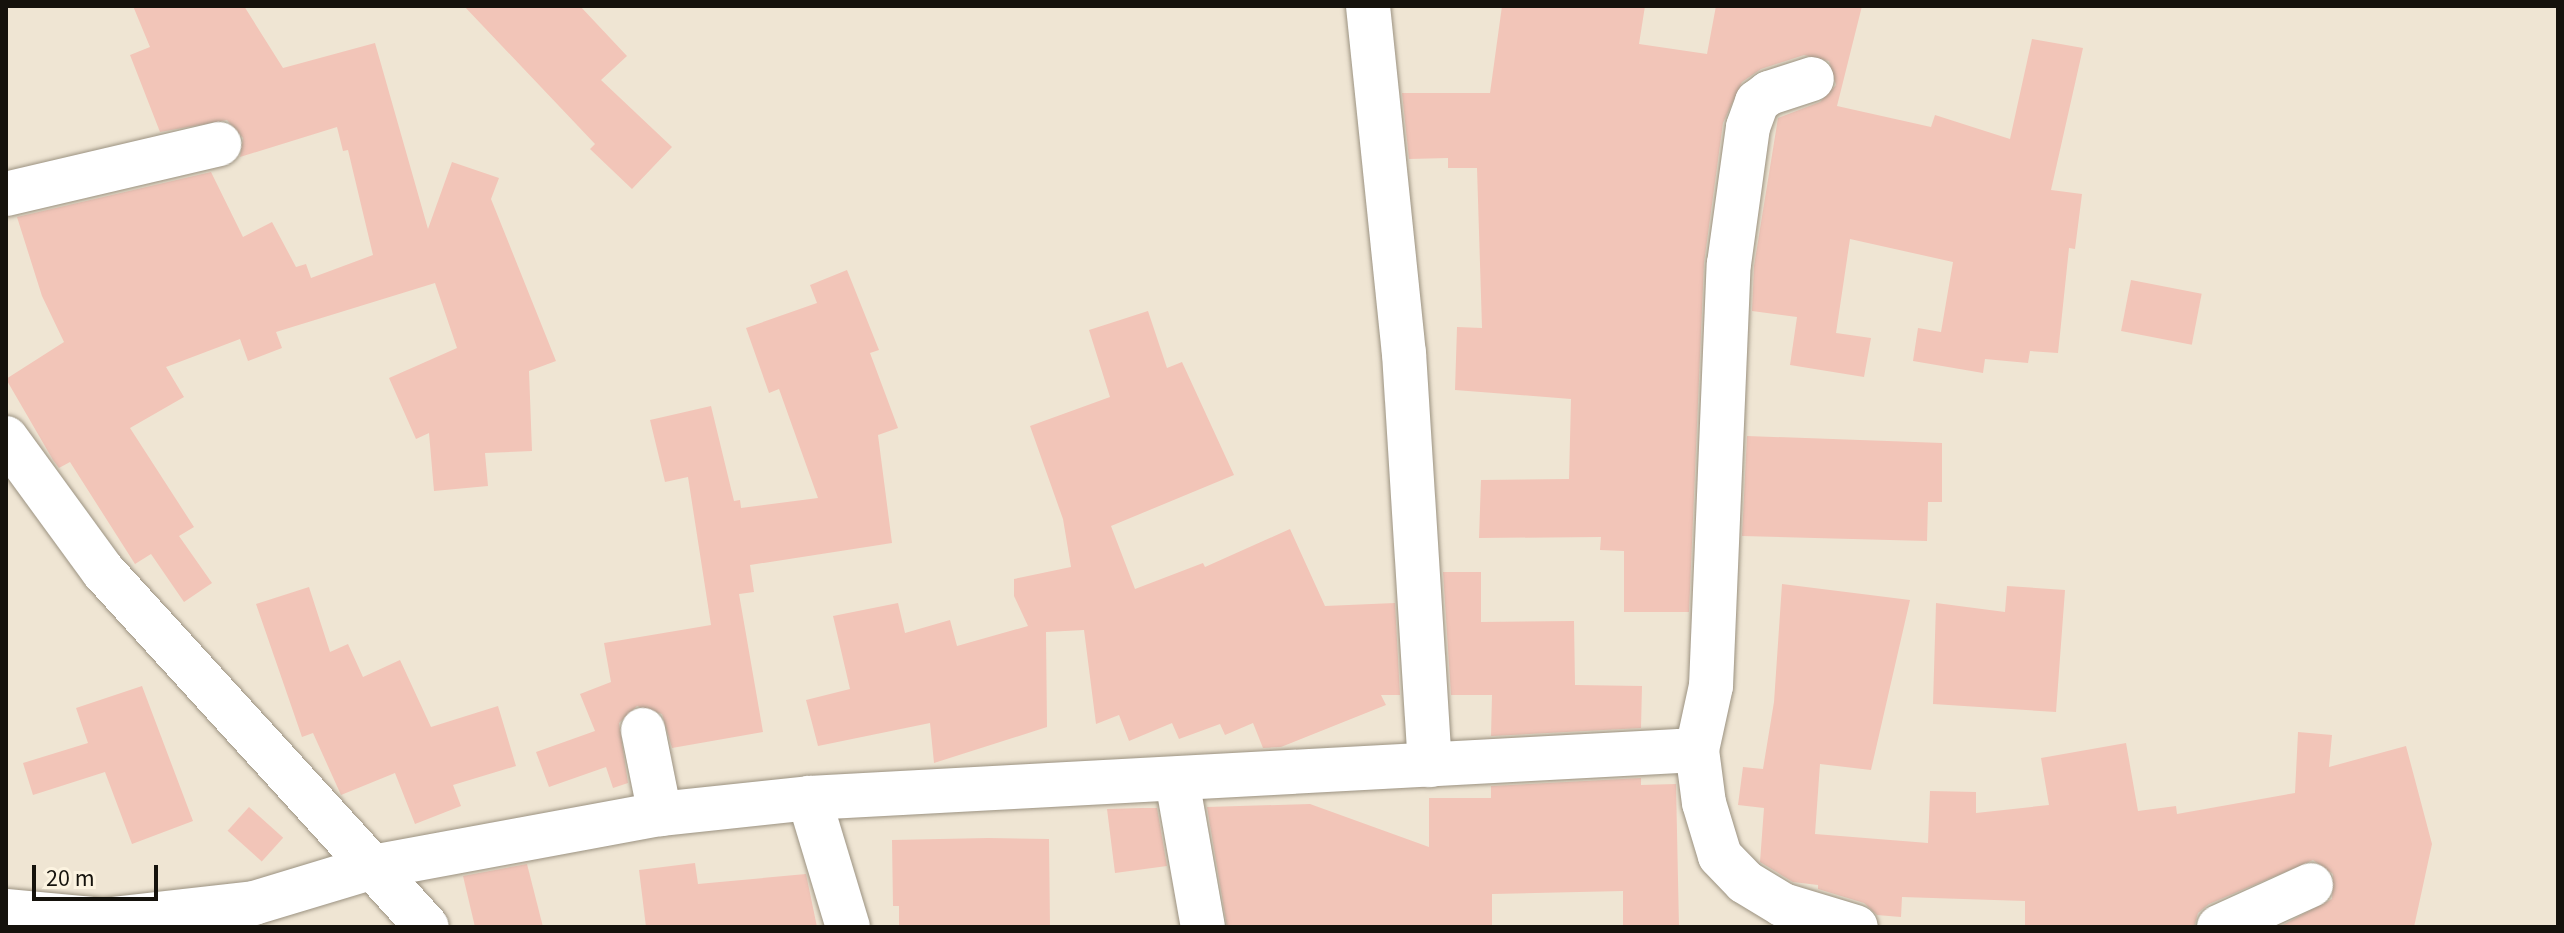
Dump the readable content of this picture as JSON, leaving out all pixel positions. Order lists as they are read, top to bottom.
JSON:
{
  "scale_bar": "20 m"
}
